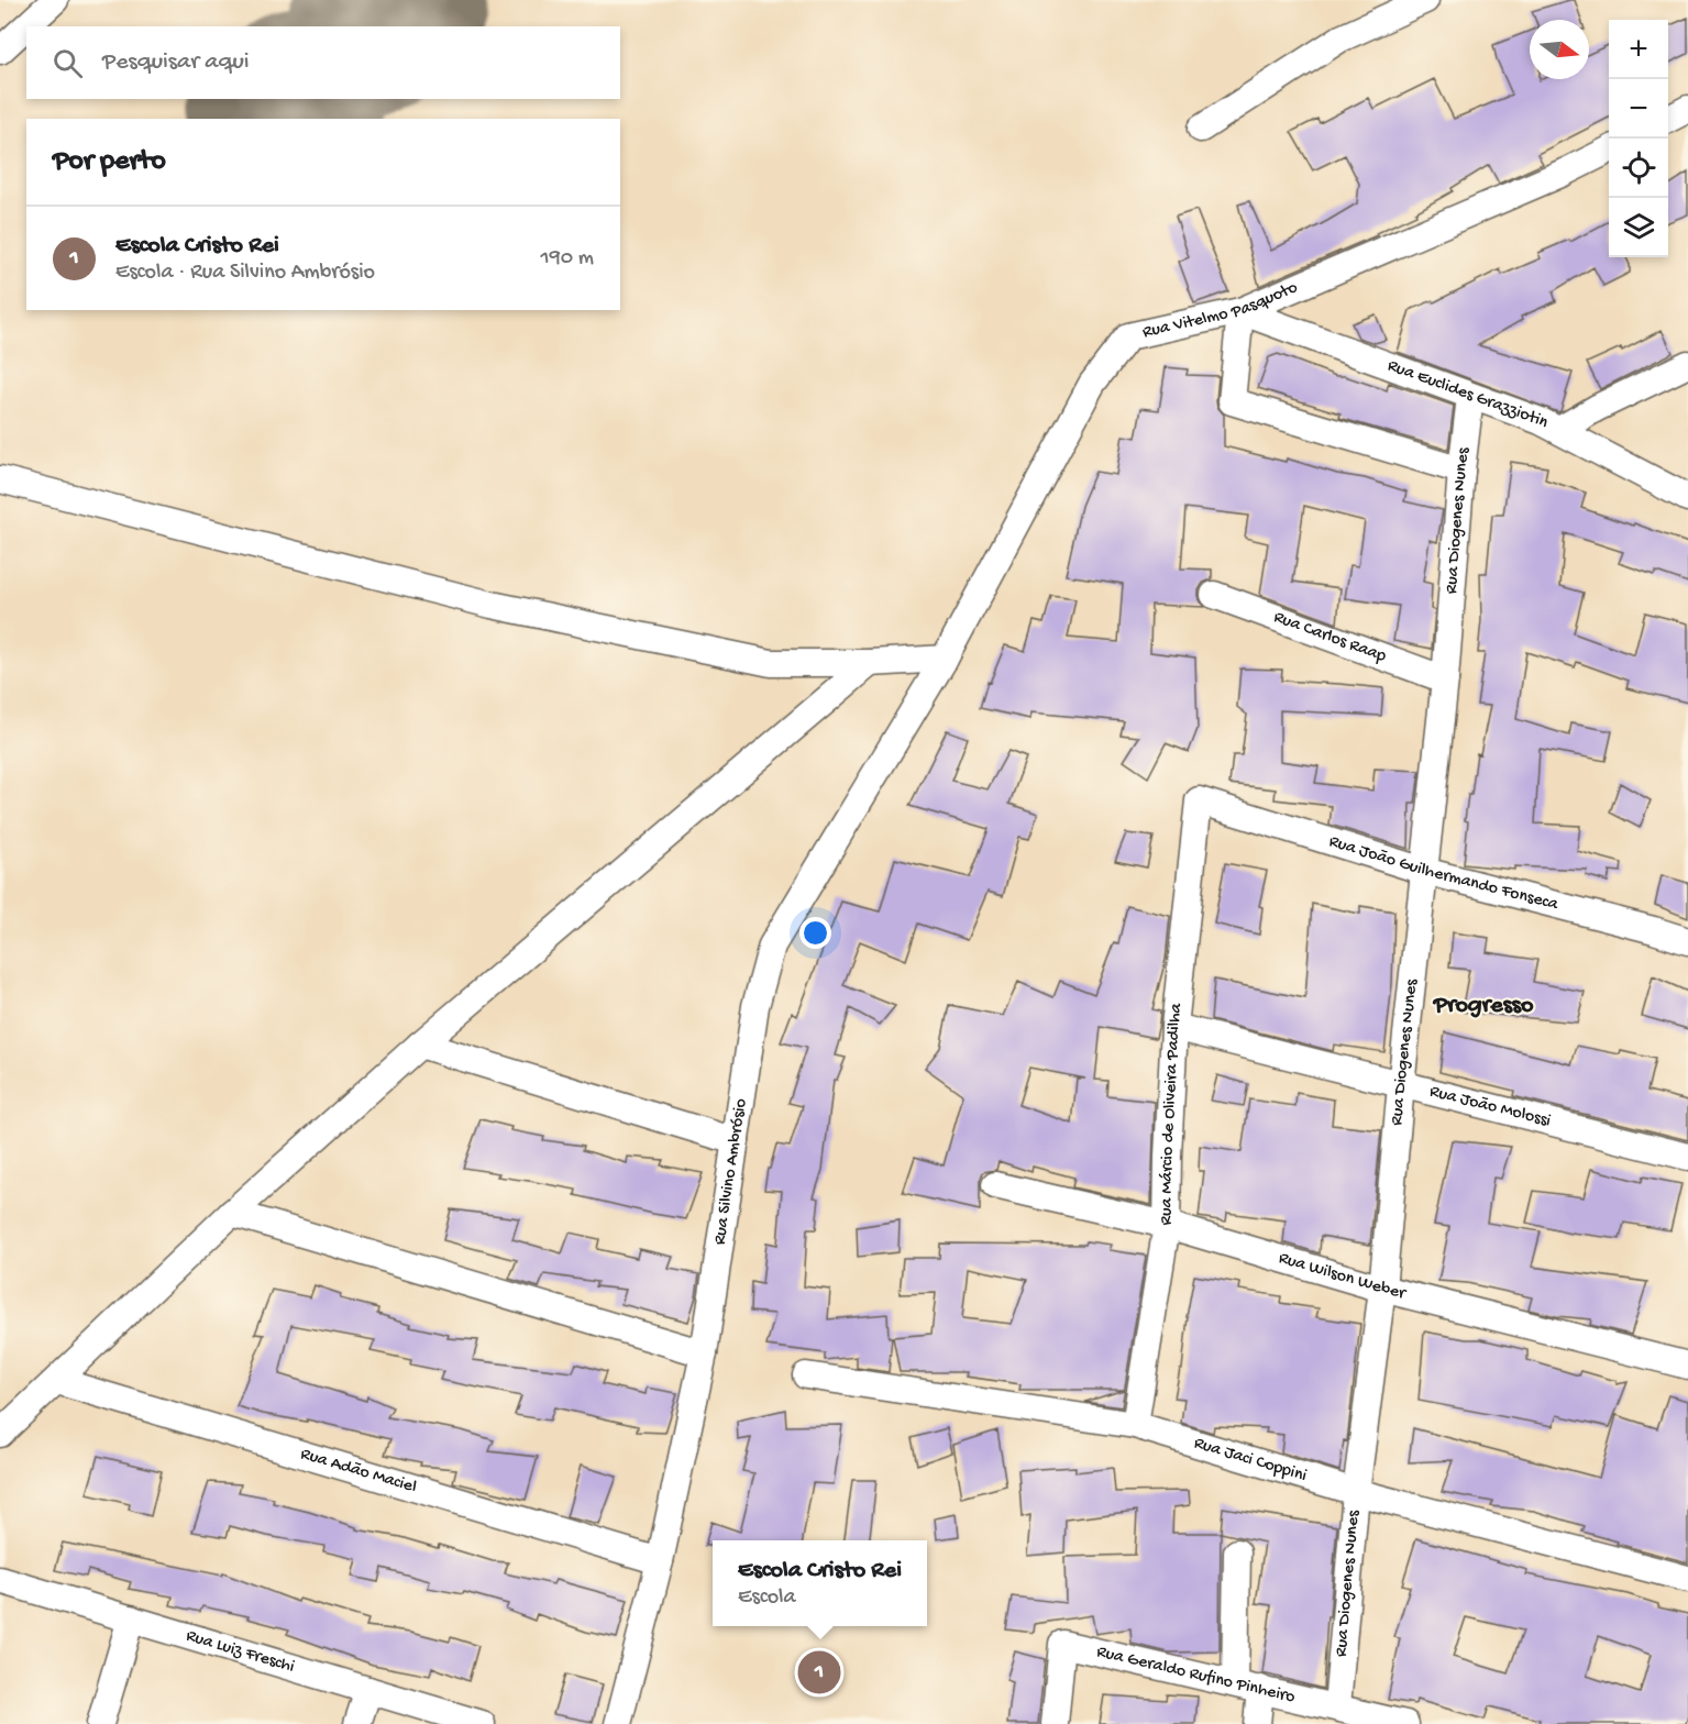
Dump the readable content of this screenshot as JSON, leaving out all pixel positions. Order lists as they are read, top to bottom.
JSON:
{
  "streets": {
    "street": [
      "Rua Vitelmo Pasquoto",
      "Rua Euclides Grazziotin",
      "Rua Diogenes Nunes",
      "Rua Carlos Raap",
      "Rua João Guilhermando Fonseca",
      "Rua João Molossi",
      "Rua Márcio de Oliveira Padilha",
      "Rua Silvino Ambrósio",
      "Rua Wilson Weber",
      "Rua Jaci Coppini",
      "Rua Adão Maciel",
      "Rua Luiz Freschi",
      "Rua Geraldo Rufino Pinheiro"
    ]
  },
  "crossings": [
    ["Rua Vitelmo Pasquoto", "Rua Euclides Grazziotin"],
    ["Rua Vitelmo Pasquoto", "Rua Silvino Ambrósio"],
    ["Rua Euclides Grazziotin", "Rua Diogenes Nunes"],
    ["Rua Diogenes Nunes", "Rua Carlos Raap"],
    ["Rua Diogenes Nunes", "Rua João Guilhermando Fonseca"],
    ["Rua Diogenes Nunes", "Rua João Molossi"],
    ["Rua Diogenes Nunes", "Rua Wilson Weber"],
    ["Rua Diogenes Nunes", "Rua Jaci Coppini"],
    ["Rua Diogenes Nunes", "Rua Geraldo Rufino Pinheiro"],
    ["Rua João Guilhermando Fonseca", "Rua Márcio de Oliveira Padilha"],
    ["Rua João Molossi", "Rua Márcio de Oliveira Padilha"],
    ["Rua Márcio de Oliveira Padilha", "Rua Wilson Weber"],
    ["Rua Márcio de Oliveira Padilha", "Rua Jaci Coppini"],
    ["Rua Silvino Ambrósio", "Rua Adão Maciel"]
  ],
  "districts": ["Progresso"],
  "north": "right",
  "page": {
    "map_buttons": ["+", "−"],
    "search": "Pesquisar aqui",
    "heading": "Por perto",
    "list": [
      {
        "mark": "1",
        "name": "Escola Cristo Rei",
        "note": "Escola · Rua Silvino Ambrósio",
        "value": "190 m"
      }
    ],
    "popup": ["Escola Cristo Rei", "Escola"],
    "pins": "1"
  }
}
